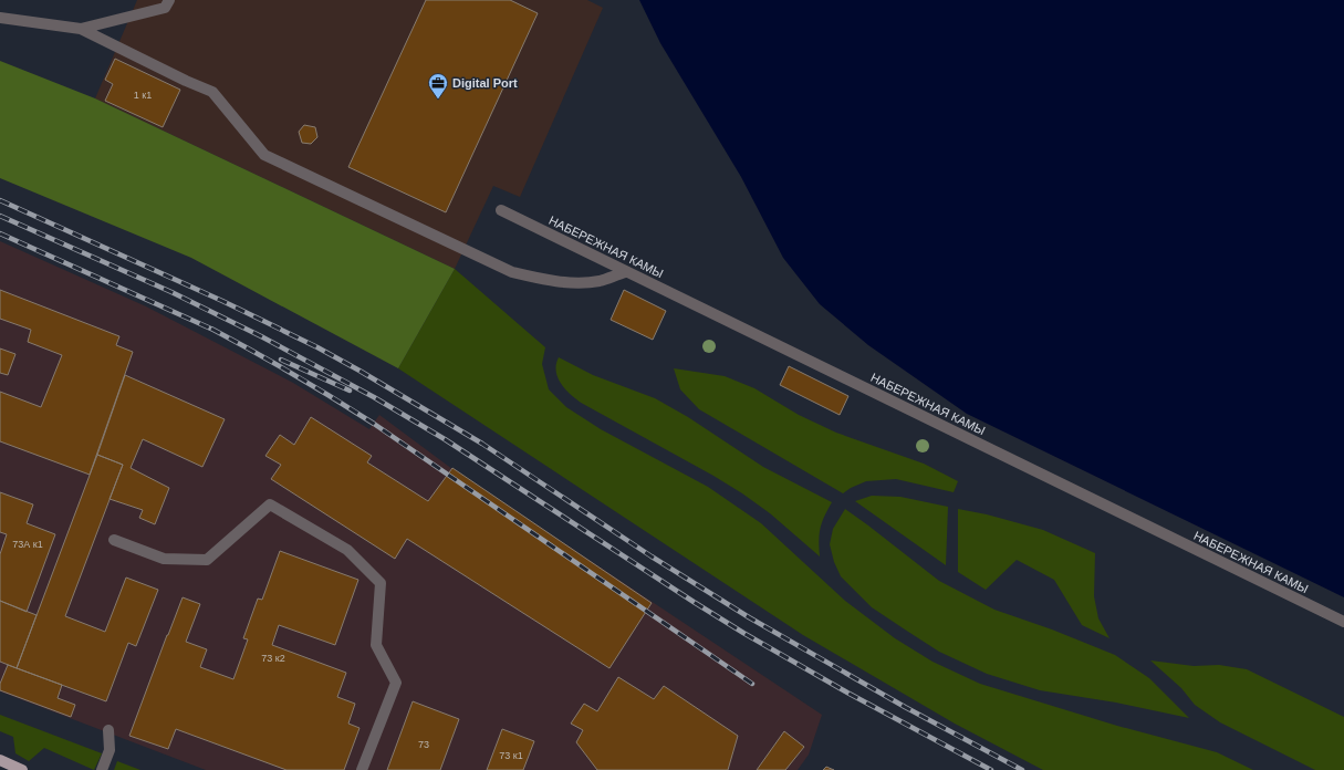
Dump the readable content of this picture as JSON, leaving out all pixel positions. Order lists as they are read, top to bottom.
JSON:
{
  "streets": {
    "street": ["НАБЕРЕЖНАЯ КАМЫ"]
  },
  "places": {
    "office": ["Digital Port"]
  },
  "house_numbers": [
    "1 к1",
    "73А к1",
    "73 к2",
    "73",
    "73 к1"
  ]
}
